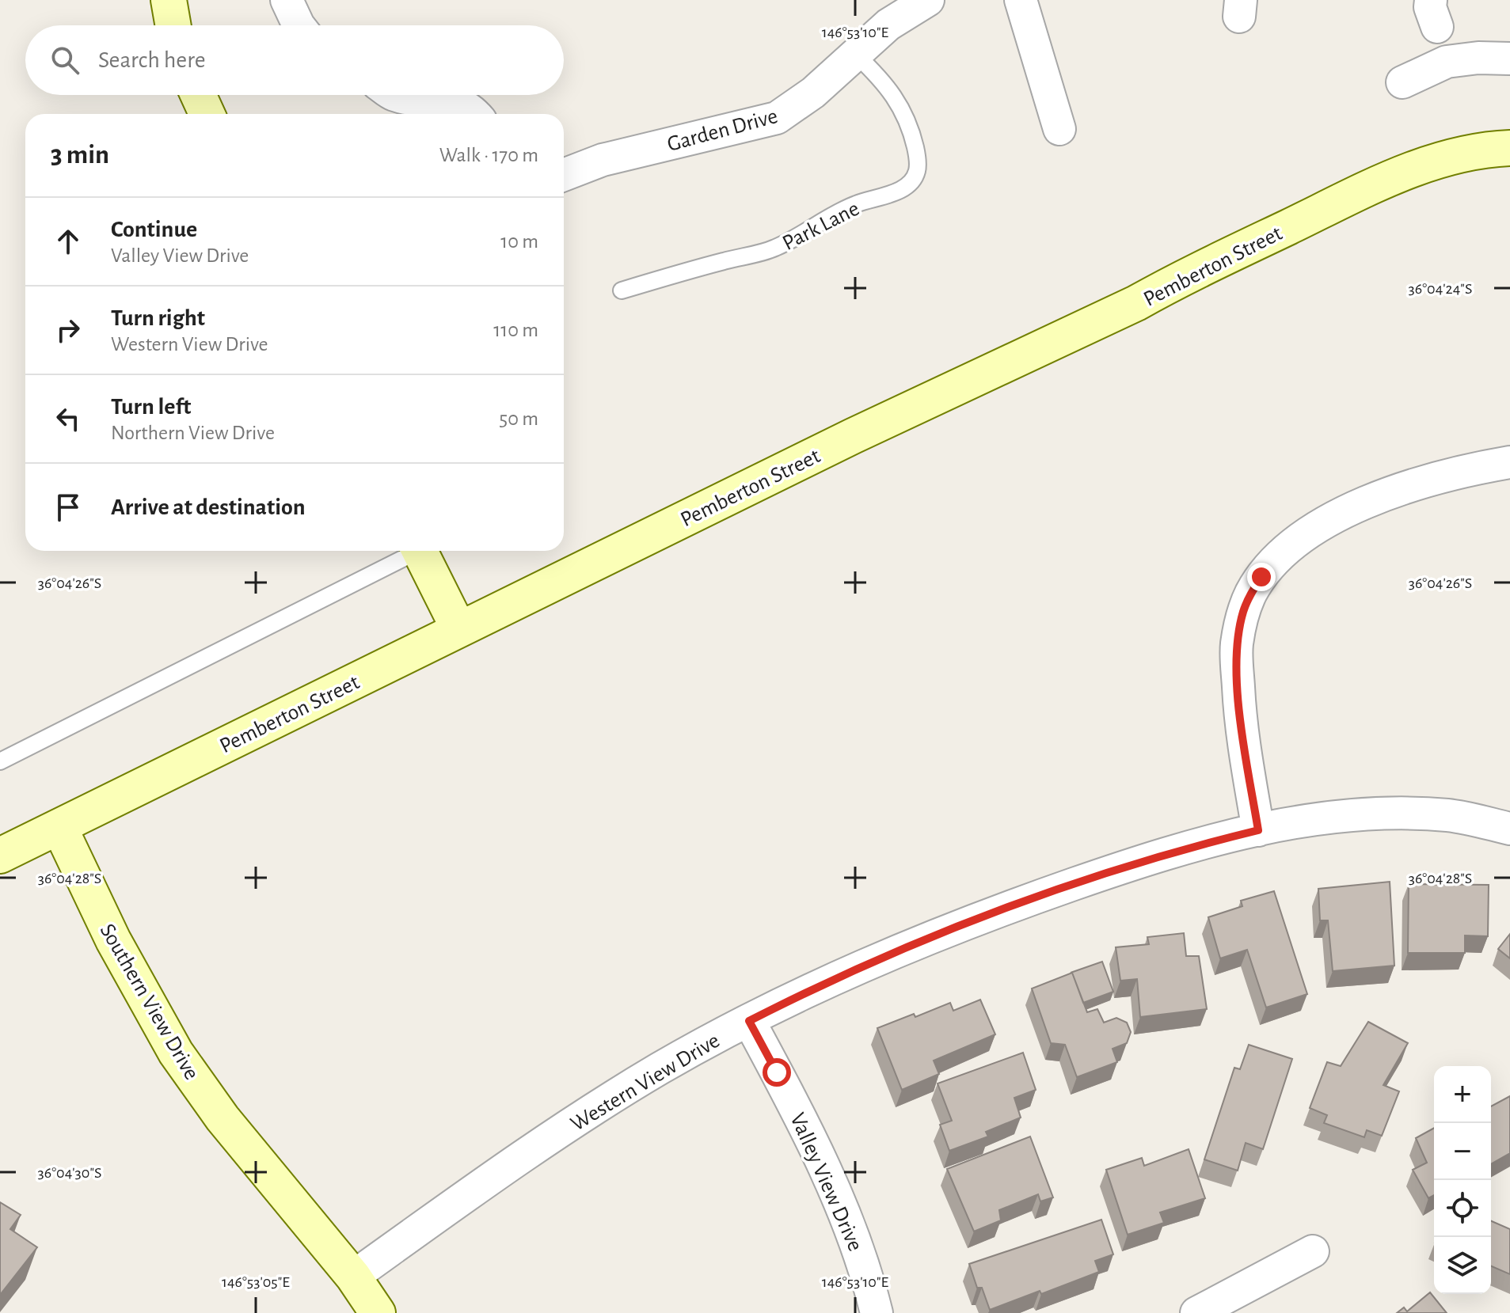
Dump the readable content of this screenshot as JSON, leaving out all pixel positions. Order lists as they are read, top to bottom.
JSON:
{
  "streets": {
    "main road": ["Pemberton Street", "Southern View Drive"],
    "street": ["Garden Drive", "Western View Drive", "Valley View Drive"],
    "lane": ["Park Lane"]
  },
  "crossings": [
    ["Garden Drive", "Park Lane"],
    ["Pemberton Street", "Southern View Drive"],
    ["Southern View Drive", "Western View Drive"],
    ["Western View Drive", "Valley View Drive"]
  ],
  "page": {
    "search": "Search here",
    "heading": ["3 min", "Walk · 170 m"],
    "list": [
      ["Continue", "Valley View Drive", "10 m"],
      ["Turn right", "Western View Drive", "110 m"],
      ["Turn left", "Northern View Drive", "50 m"],
      "Arrive at destination"
    ],
    "map_buttons": ["+", "−"]
  },
  "coordinates": [
    "146°53'10\"E",
    "36°04'24\"S",
    "36°04'26\"S",
    "36°04'28\"S",
    "36°04'30\"S",
    "146°53'05\"E"
  ]
}
